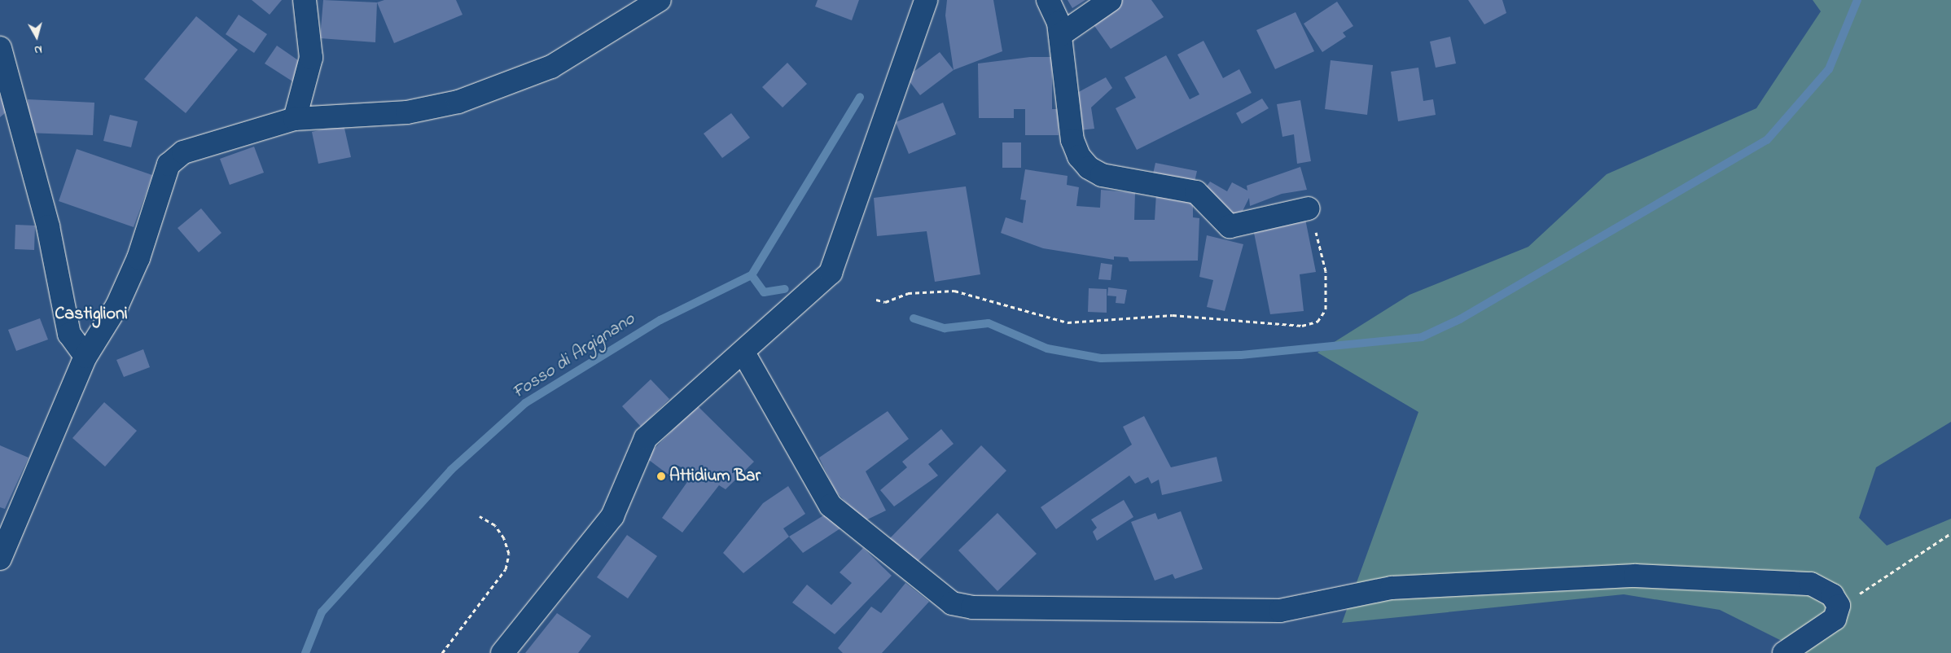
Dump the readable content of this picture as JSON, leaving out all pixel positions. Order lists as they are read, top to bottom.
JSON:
{
  "districts": ["Castiglioni"],
  "water": ["Fosso di Argignano"],
  "places": ["Attidium Bar"],
  "north": "bottom"
}
